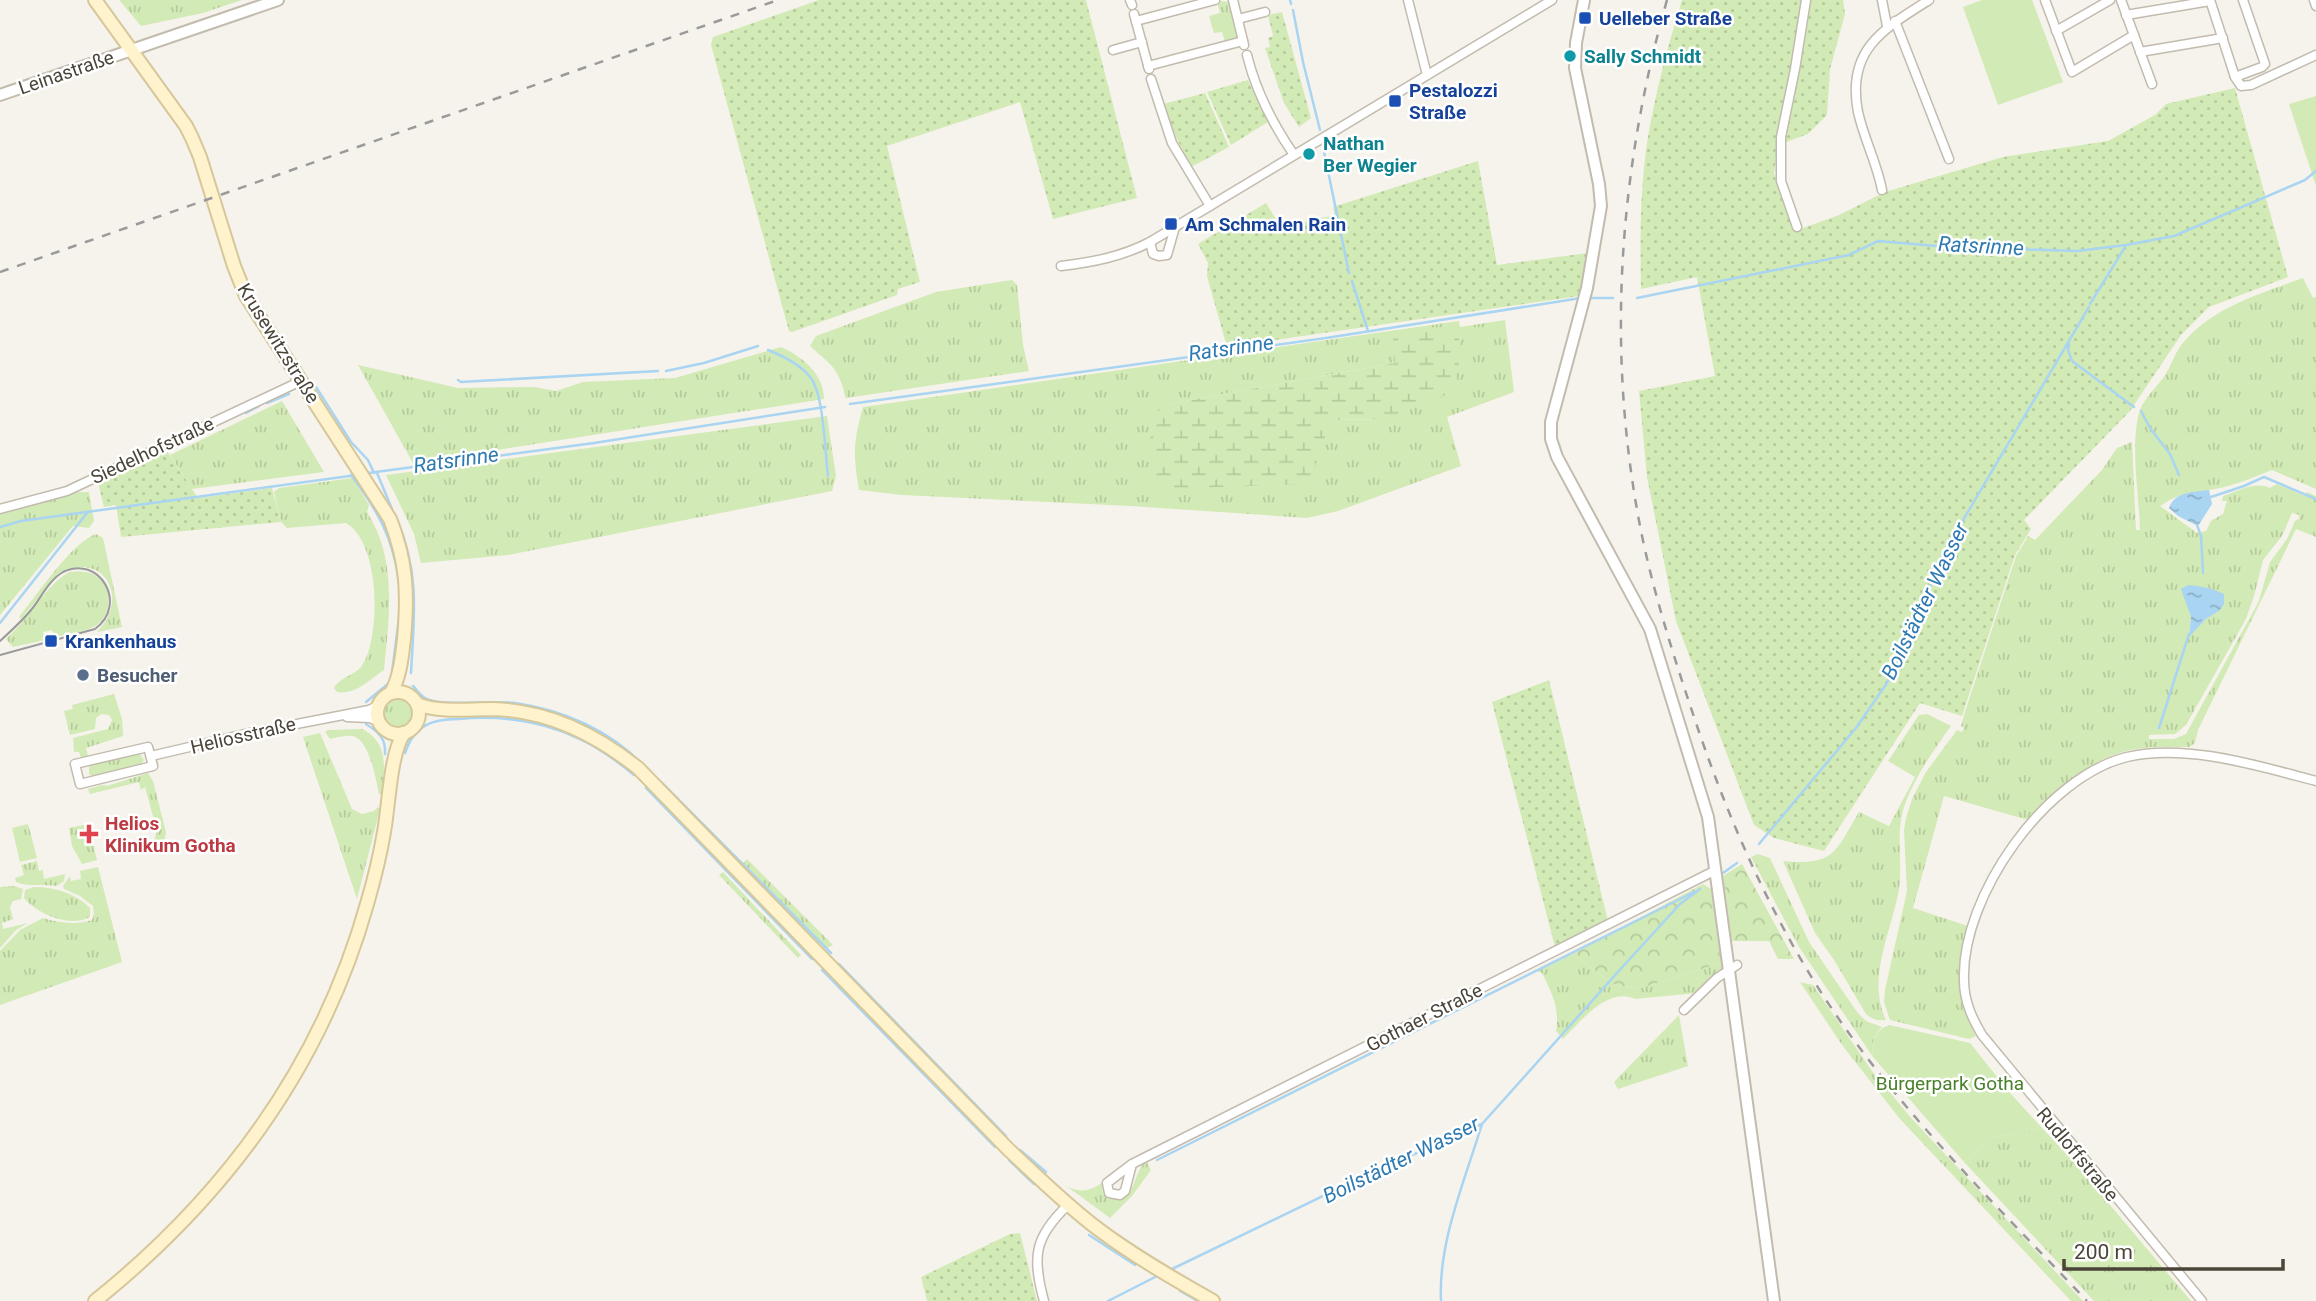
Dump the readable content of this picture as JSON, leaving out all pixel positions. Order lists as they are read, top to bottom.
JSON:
{
  "streets": {
    "main road": ["Krusewitzstraße"],
    "street": [
      "Leinastraße",
      "Siedelhofstraße",
      "Heliosstraße",
      "Gothaer Straße",
      "Rudloffstraße"
    ]
  },
  "crossings": [
    ["Leinastraße", "Krusewitzstraße"],
    ["Krusewitzstraße", "Siedelhofstraße"]
  ],
  "water": ["Ratsrinne", "Boilstädter Wasser"],
  "parks": ["Bürgerpark Gotha"],
  "places": {
    "transit": [
      "Uelleber Straße",
      "Pestalozzi Straße",
      "Am Schmalen Rain",
      "Krankenhaus"
    ],
    "other": ["Sally Schmidt", "Nathan Ber Wegier", "Besucher"],
    "health": ["Helios Klinikum Gotha"]
  },
  "scale_bar": "200 m"
}
